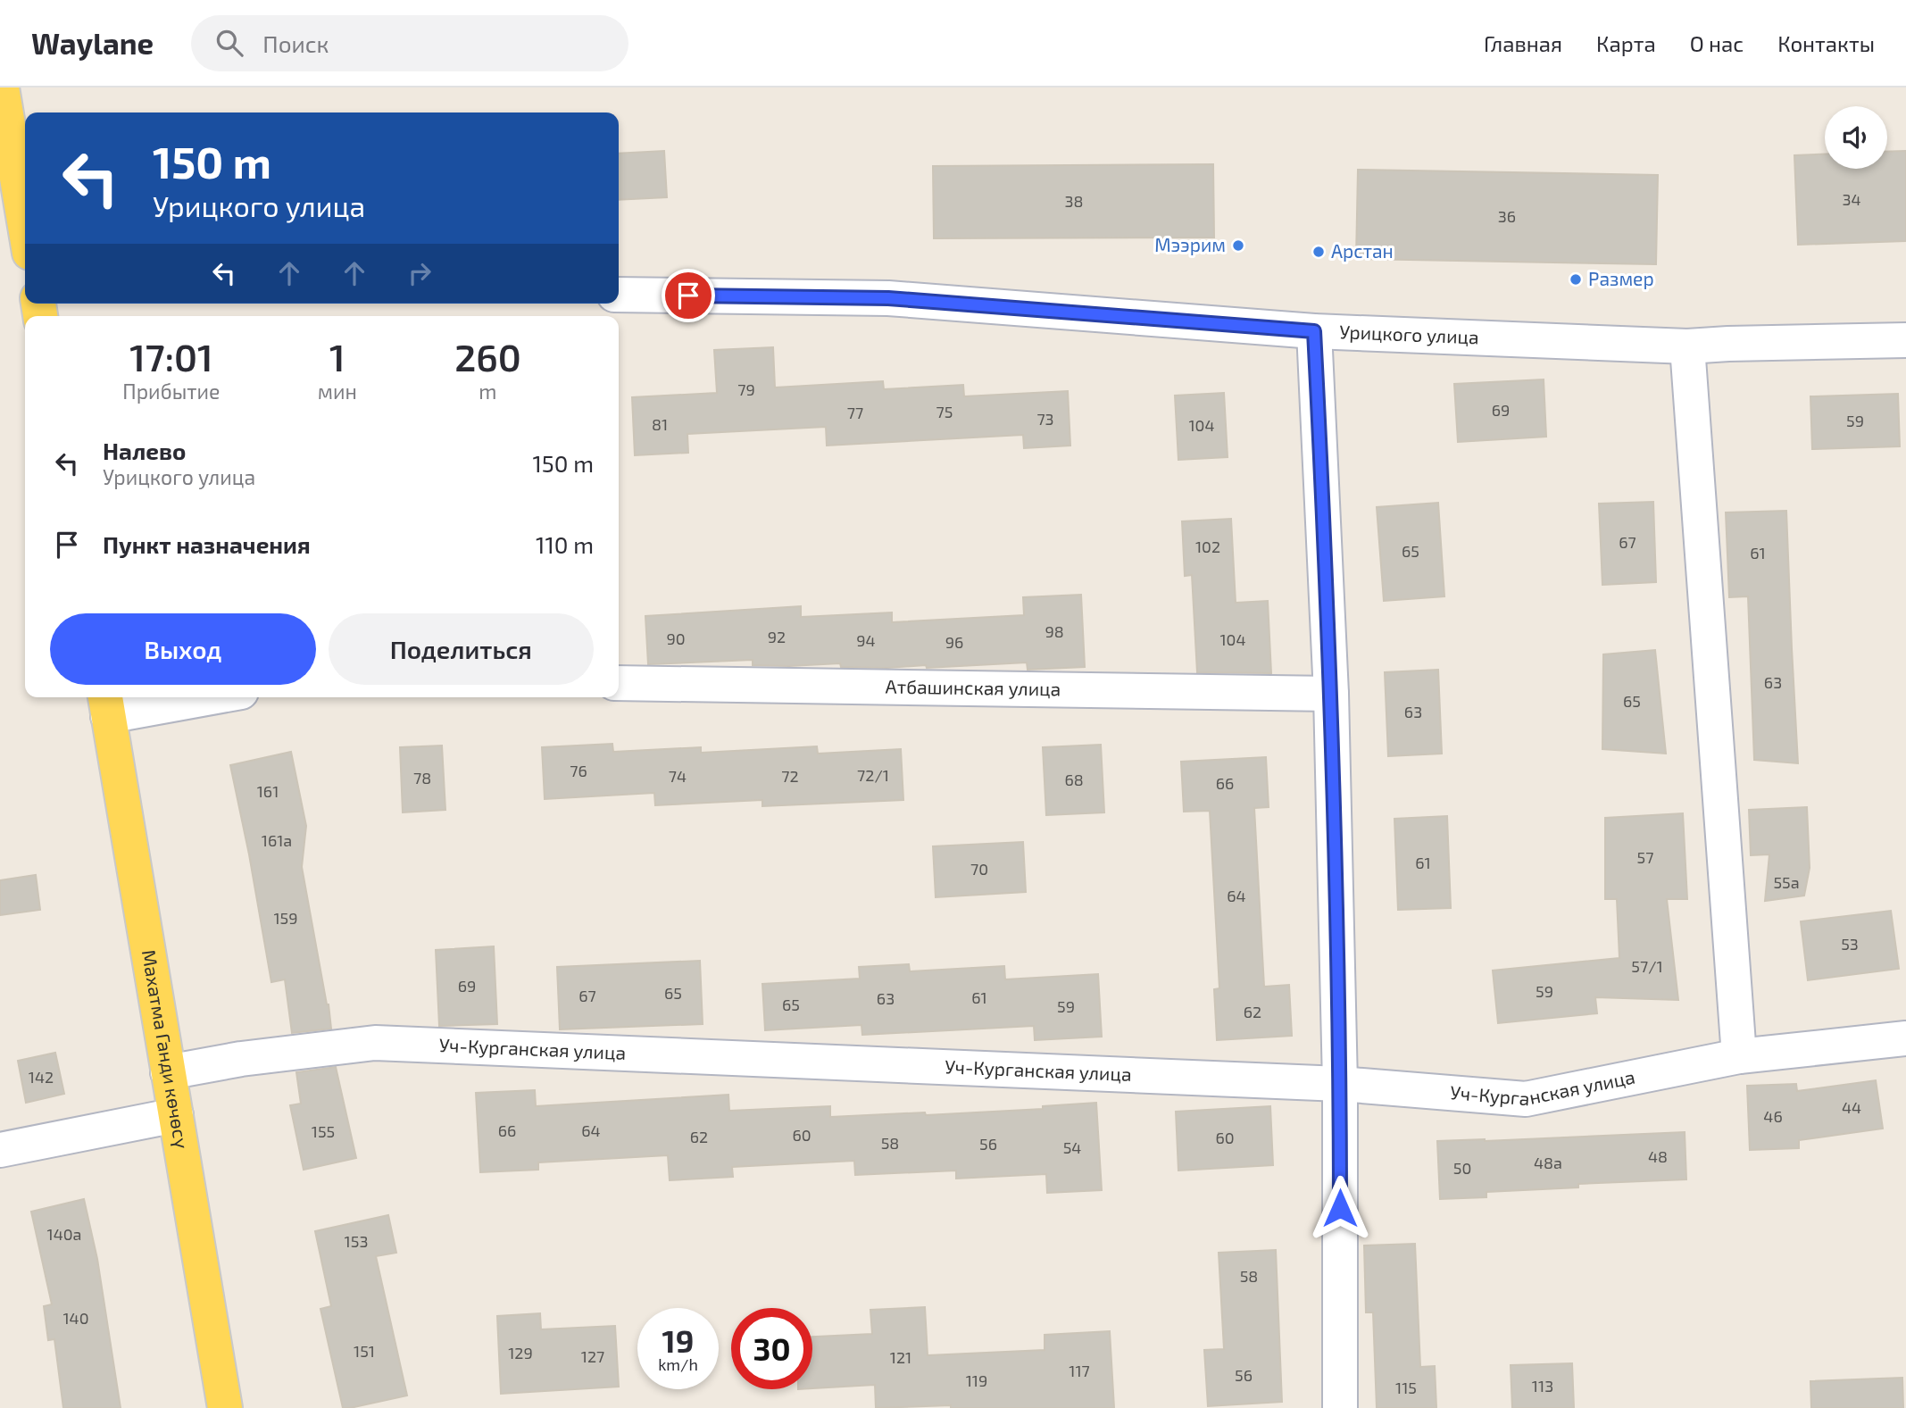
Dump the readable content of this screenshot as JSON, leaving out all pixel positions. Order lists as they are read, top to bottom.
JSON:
{
  "streets": {
    "main road": ["Махатма Ганди көчөсү"],
    "street": ["Урицкого улица", "Атбашинская улица", "Уч-Курганская улица"]
  },
  "crossings": [
    ["Махатма Ганди көчөсү", "Уч-Курганская улица"]
  ],
  "places": ["Мээрим", "Арстан", "Размер"],
  "house_numbers": [
    "34",
    "38",
    "36",
    "79",
    "69",
    "75",
    "77",
    "73",
    "59",
    "81",
    "104",
    "67",
    "102",
    "65",
    "61",
    "98",
    "92",
    "90",
    "104",
    "94",
    "96",
    "63",
    "65",
    "63",
    "76",
    "72/1",
    "74",
    "72",
    "78",
    "68",
    "66",
    "161",
    "161а",
    "57",
    "61",
    "70",
    "55а",
    "64",
    "159",
    "53",
    "57/1",
    "69",
    "59",
    "65",
    "67",
    "61",
    "63",
    "65",
    "59",
    "62",
    "142",
    "44",
    "46",
    "66",
    "64",
    "155",
    "60",
    "62",
    "60",
    "58",
    "56",
    "54",
    "48",
    "48a",
    "50",
    "140a",
    "153",
    "58",
    "140",
    "151",
    "129",
    "127",
    "121",
    "117",
    "56",
    "119",
    "113",
    "115"
  ],
  "page": {
    "header": "Waylane",
    "search": "Поиск",
    "nav": [
      "Главная",
      "Карта",
      "О нас",
      "Контакты"
    ],
    "turn": ["150 m", "Урицкого улица"],
    "eta": [
      "17:01",
      "Прибытие",
      "1",
      "мин",
      "260",
      "m"
    ],
    "list": [
      {
        "name": "Налево",
        "note": "Урицкого улица",
        "value": "150 m"
      },
      {
        "name": "Пункт назначения",
        "value": "110 m"
      }
    ],
    "buttons": ["Выход", "Поделиться"],
    "speed": "19 km/h",
    "limit": "30"
  }
}
